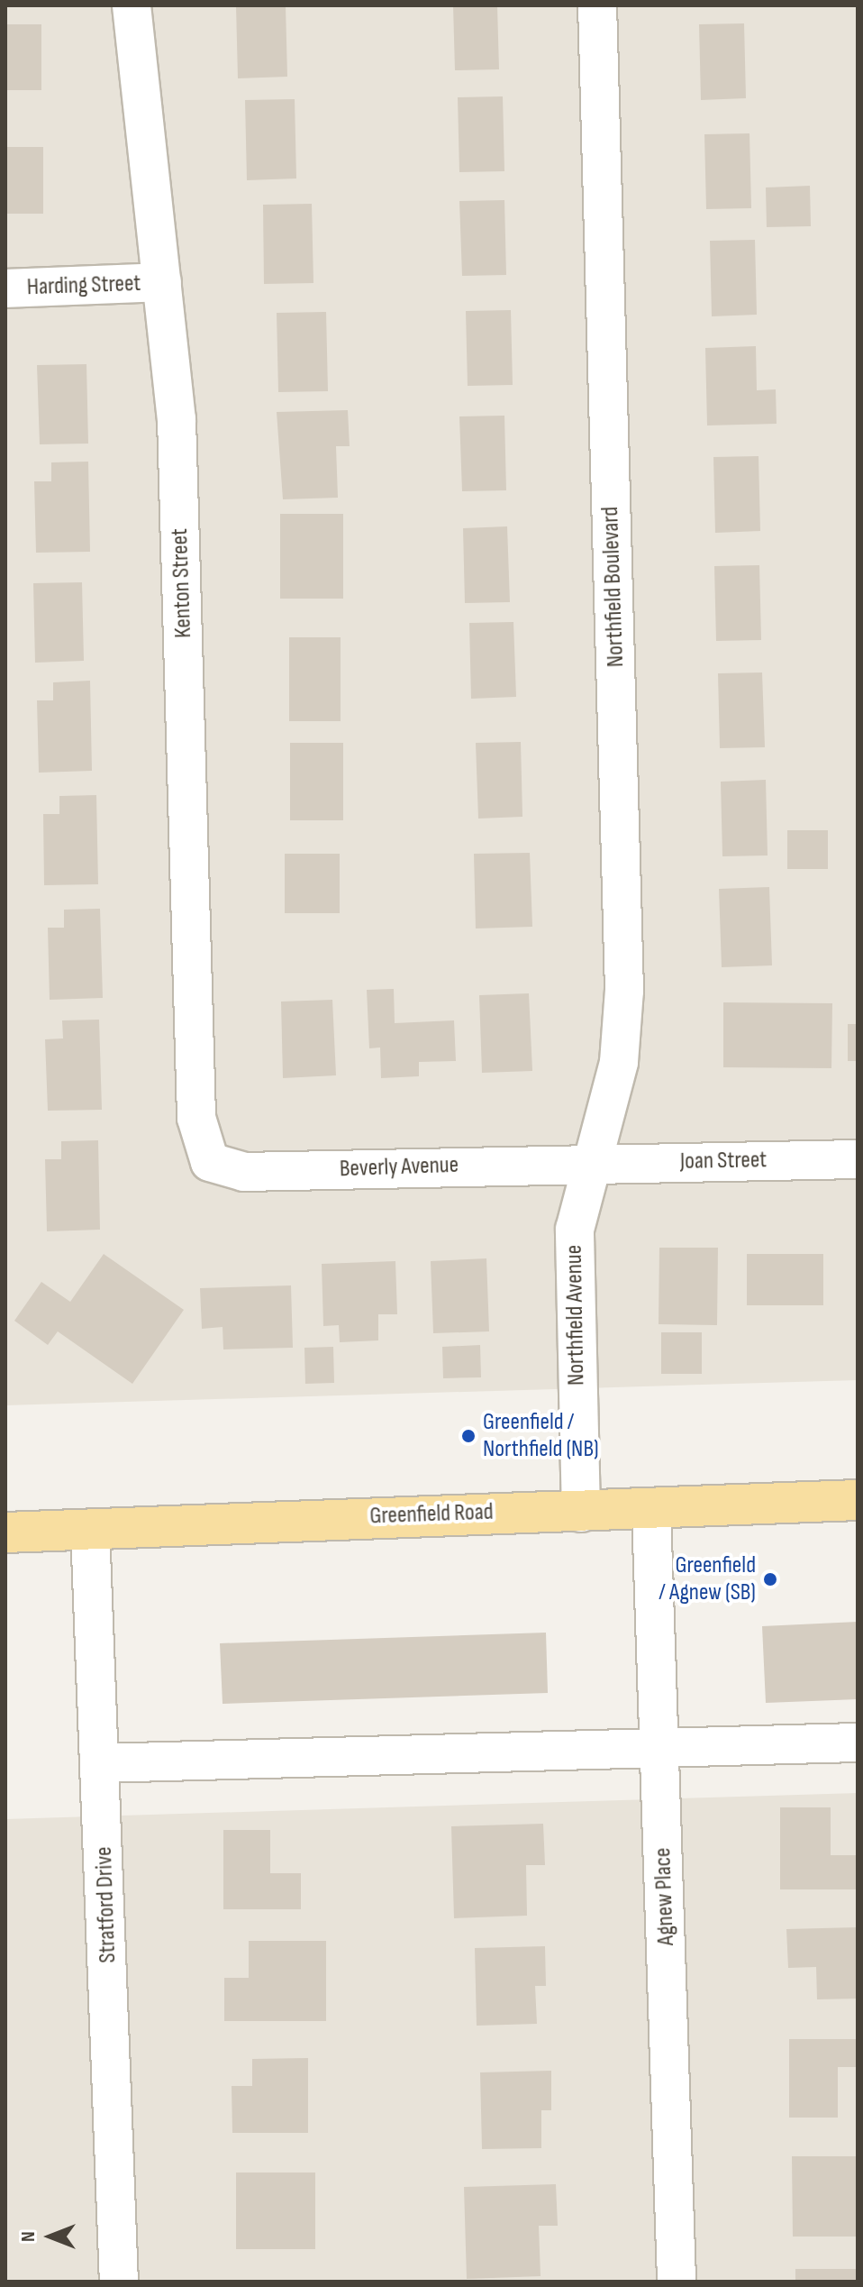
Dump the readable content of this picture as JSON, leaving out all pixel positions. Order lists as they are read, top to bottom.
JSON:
{
  "streets": {
    "main road": ["Greenfield Road"],
    "street": [
      "Harding Street",
      "Kenton Street",
      "Northfield Boulevard",
      "Joan Street",
      "Beverly Avenue",
      "Northfield Avenue",
      "Agnew Place",
      "Stratford Drive"
    ]
  },
  "crossings": [
    ["Harding Street", "Kenton Street"],
    ["Kenton Street", "Beverly Avenue"],
    ["Northfield Boulevard", "Joan Street"],
    ["Northfield Boulevard", "Beverly Avenue"],
    ["Northfield Boulevard", "Northfield Avenue"],
    ["Joan Street", "Beverly Avenue"],
    ["Joan Street", "Northfield Avenue"],
    ["Beverly Avenue", "Northfield Avenue"],
    ["Northfield Avenue", "Greenfield Road"],
    ["Greenfield Road", "Agnew Place"],
    ["Greenfield Road", "Stratford Drive"]
  ],
  "places": ["Greenfield / Northfield (NB)", "Greenfield / Agnew (SB)"],
  "north": "left"
}
